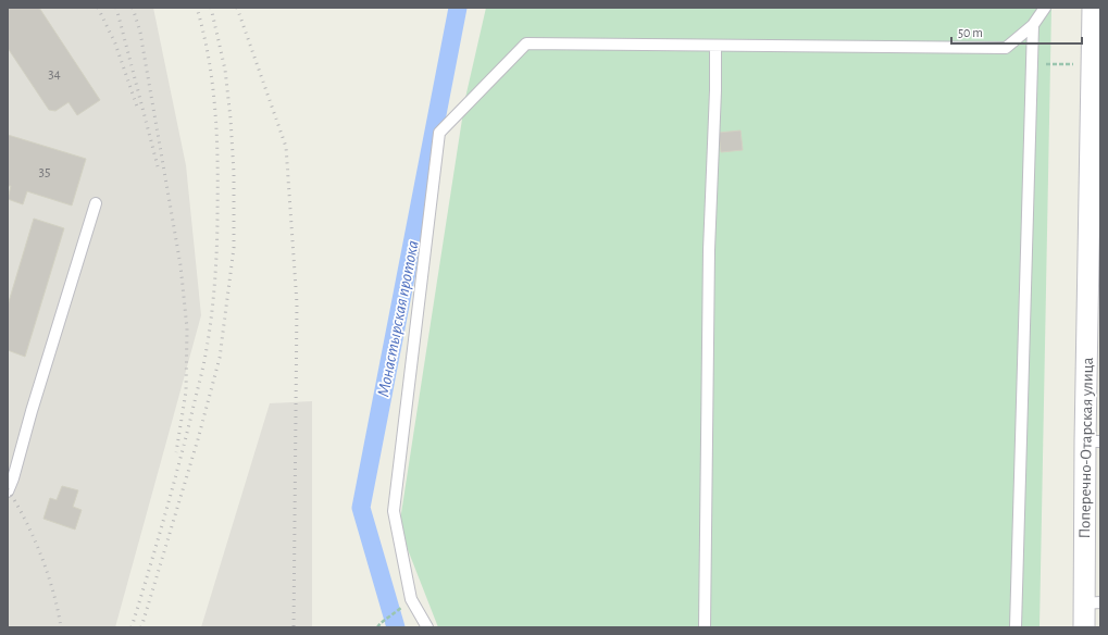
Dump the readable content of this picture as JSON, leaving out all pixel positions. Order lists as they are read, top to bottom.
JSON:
{
  "streets": {
    "street": ["Поперечно-Отарская улица"]
  },
  "water": ["Монастырская протока"],
  "house_numbers": ["34", "35"],
  "scale_bar": "50 m"
}
